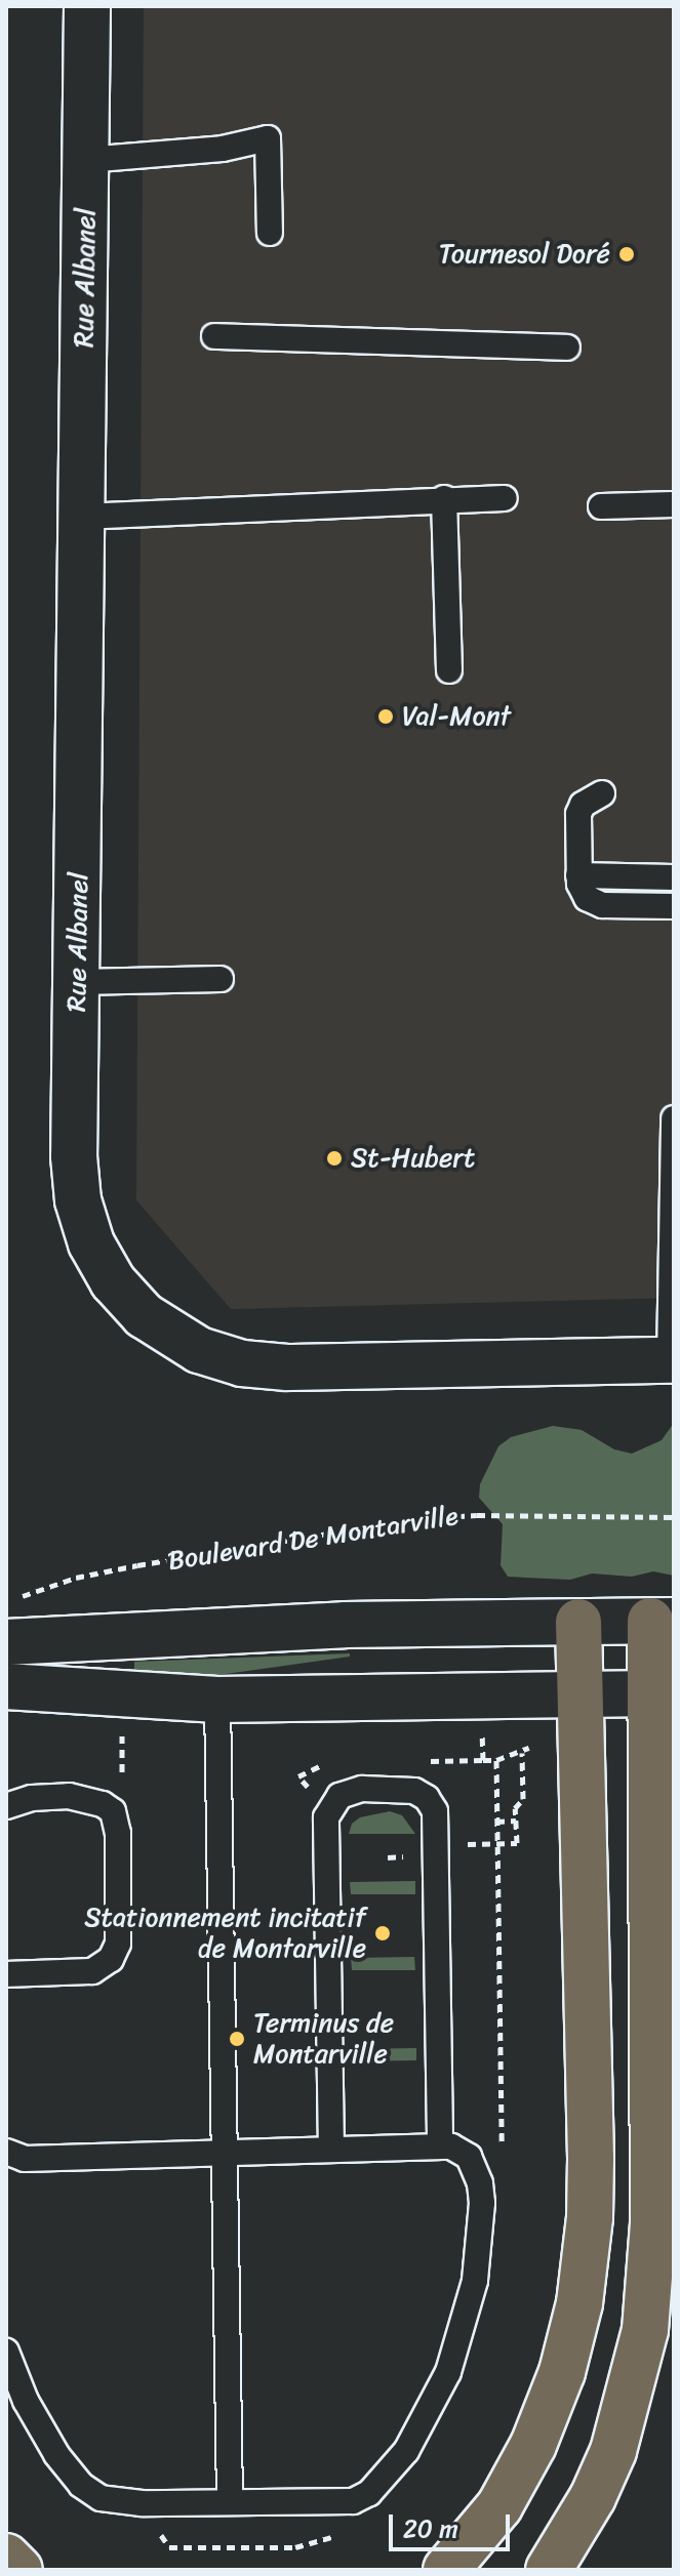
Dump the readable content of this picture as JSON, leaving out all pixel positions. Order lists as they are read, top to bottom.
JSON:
{
  "streets": {
    "street": ["Rue Albanel"],
    "path": ["Boulevard De Montarville"]
  },
  "places": [
    "Tournesol Doré",
    "Val-Mont",
    "St-Hubert",
    "Stationnement incitatif de Montarville",
    "Terminus de Montarville"
  ],
  "scale_bar": "20 m"
}
